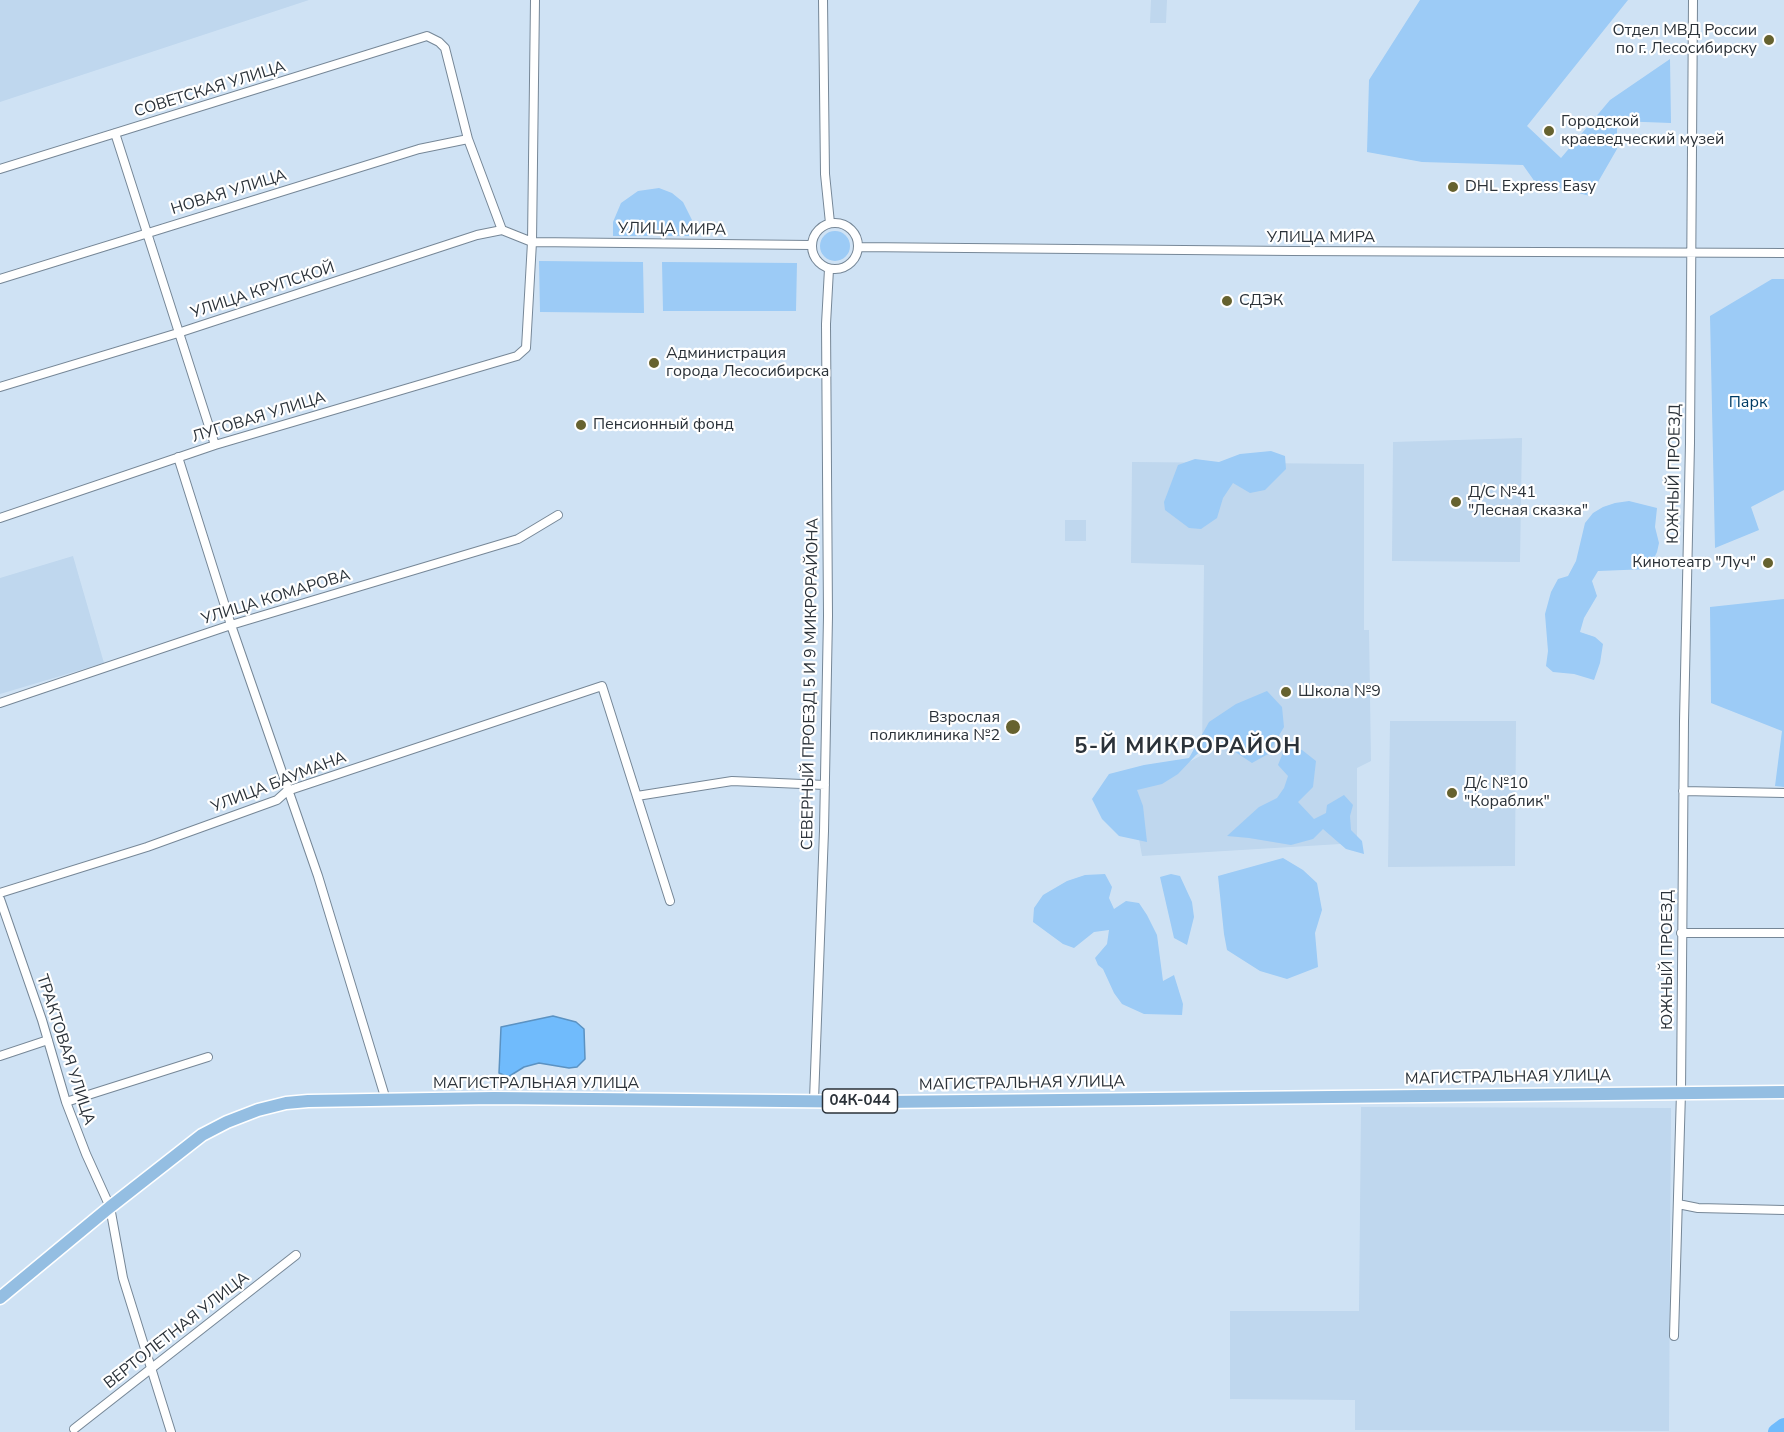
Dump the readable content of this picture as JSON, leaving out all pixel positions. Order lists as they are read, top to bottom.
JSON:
{
  "streets": {
    "main road": ["МАГИСТРАЛЬНАЯ УЛИЦА", "04К-044"],
    "street": [
      "СОВЕТСКАЯ УЛИЦА",
      "НОВАЯ УЛИЦА",
      "УЛИЦА МИРА",
      "УЛИЦА КРУПСКОЙ",
      "ЛУГОВАЯ УЛИЦА",
      "ЮЖНЫЙ ПРОЕЗД",
      "УЛИЦА КОМАРОВА",
      "СЕВЕРНЫЙ ПРОЕЗД 5 И 9 МИКРОРАЙОНА",
      "УЛИЦА БАУМАНА",
      "ТРАКТОВАЯ УЛИЦА",
      "ВЕРТОЛЕТНАЯ УЛИЦА"
    ]
  },
  "crossings": [
    ["СОВЕТСКАЯ УЛИЦА", "НОВАЯ УЛИЦА"],
    ["УЛИЦА МИРА", "ЛУГОВАЯ УЛИЦА"],
    ["УЛИЦА МИРА", "ЮЖНЫЙ ПРОЕЗД"],
    ["УЛИЦА МИРА", "СЕВЕРНЫЙ ПРОЕЗД 5 И 9 МИКРОРАЙОНА"],
    ["ЮЖНЫЙ ПРОЕЗД", "МАГИСТРАЛЬНАЯ УЛИЦА"],
    ["СЕВЕРНЫЙ ПРОЕЗД 5 И 9 МИКРОРАЙОНА", "МАГИСТРАЛЬНАЯ УЛИЦА"],
    ["ТРАКТОВАЯ УЛИЦА", "МАГИСТРАЛЬНАЯ УЛИЦА"],
    ["ТРАКТОВАЯ УЛИЦА", "ВЕРТОЛЕТНАЯ УЛИЦА"]
  ],
  "districts": ["5-Й МИКРОРАЙОН"],
  "parks": ["Парк"],
  "places": [
    "Отдел МВД России по г. Лесосибирску",
    "Городской краеведческий музей",
    "DHL Express Easy",
    "СДЭК",
    "Администрация города Лесосибирска",
    "Пенсионный фонд",
    "Д/С №41 \"Лесная сказка\"",
    "Кинотеатр \"Луч\"",
    "Школа №9",
    "Взрослая поликлиника №2",
    "Д/с №10 \"Кораблик\""
  ]
}
